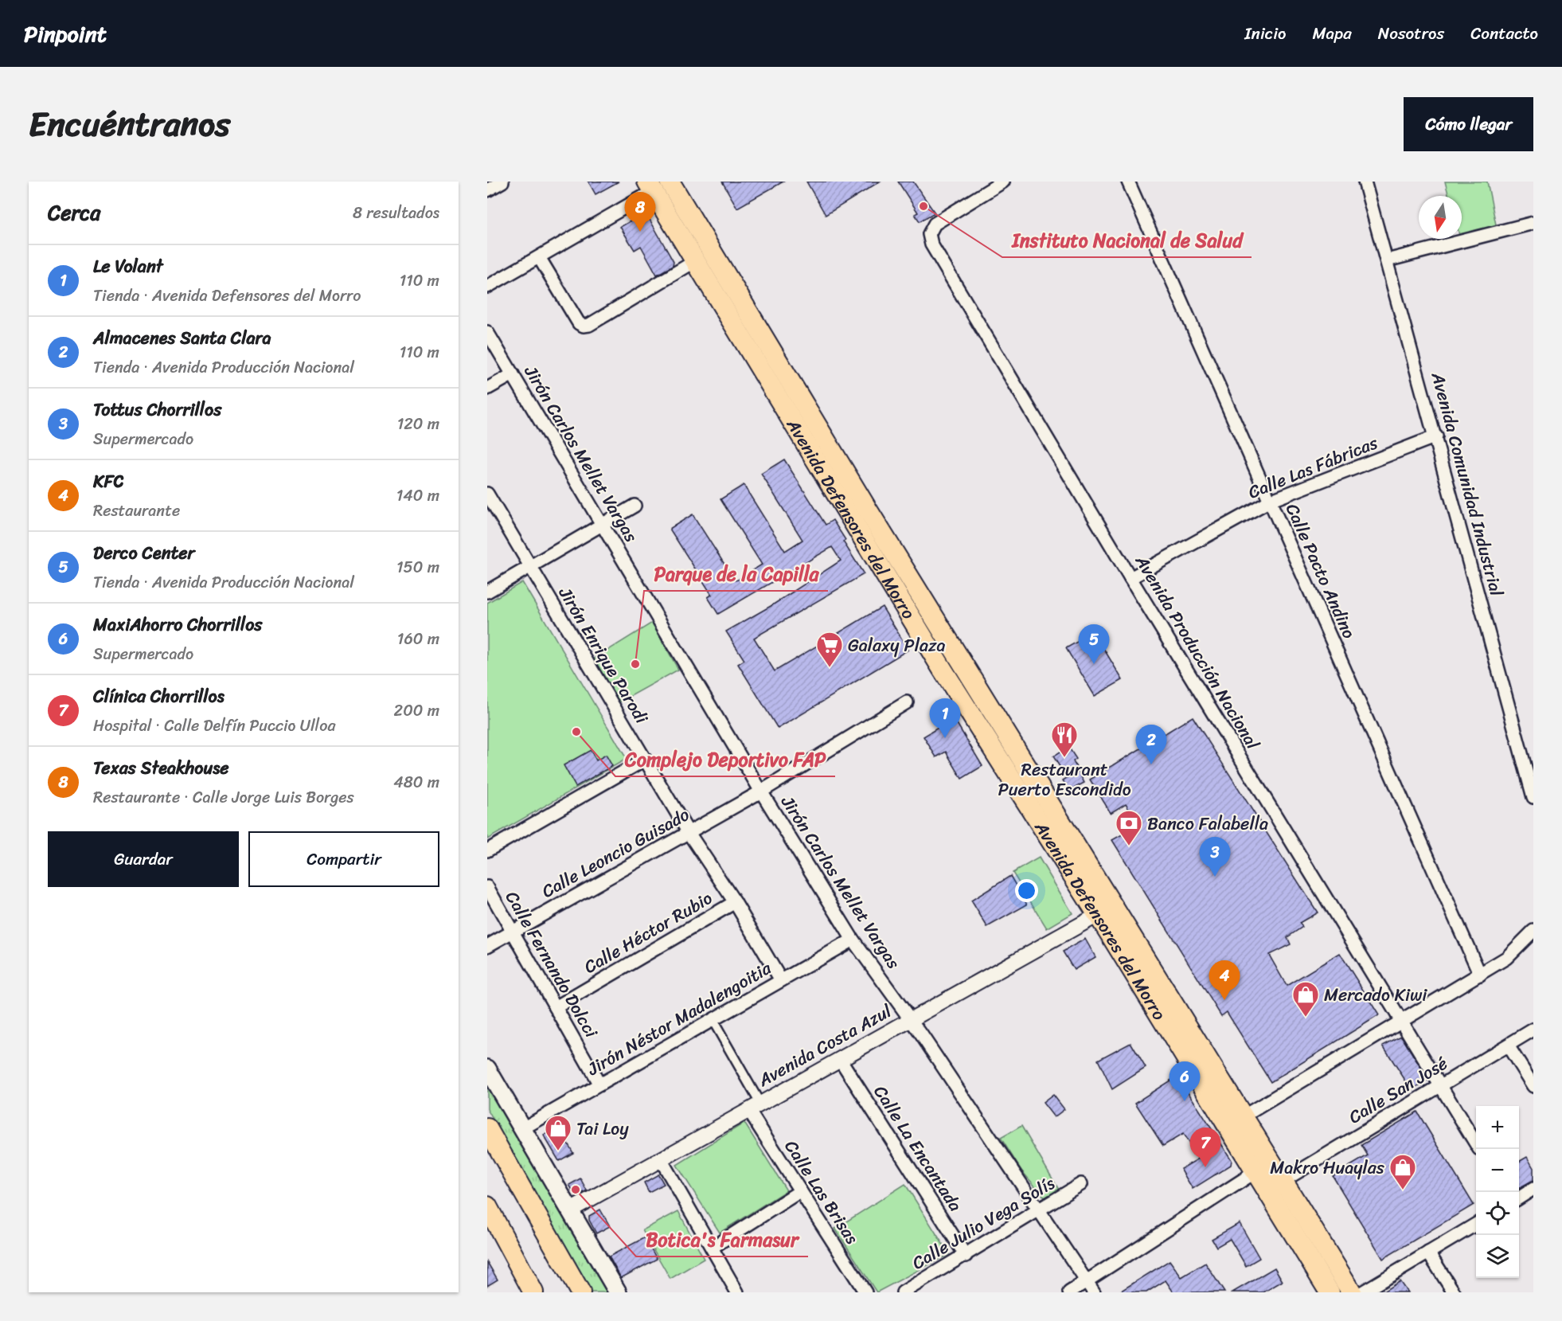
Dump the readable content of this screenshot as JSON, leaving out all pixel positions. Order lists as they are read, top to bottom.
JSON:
{
  "streets": {
    "main road": ["Avenida Defensores del Morro"],
    "street": [
      "Jirón Carlos Mellet Vargas",
      "Calle Las Fábricas",
      "Avenida Comunidad Industrial",
      "Calle Pacto Andino",
      "Avenida Producción Nacional",
      "Jirón Enrique Parodi",
      "Calle Leoncio Guisado",
      "Calle Héctor Rubio",
      "Calle Fernando Dolcci",
      "Jirón Néstor Madalengoitia",
      "Avenida Costa Azul",
      "Calle San José",
      "Calle La Encantada",
      "Calle Las Brisas",
      "Calle Julio Vega Solís"
    ]
  },
  "crossings": [
    ["Jirón Carlos Mellet Vargas", "Calle Leoncio Guisado"],
    ["Jirón Carlos Mellet Vargas", "Jirón Néstor Madalengoitia"],
    ["Jirón Carlos Mellet Vargas", "Avenida Costa Azul"],
    ["Jirón Carlos Mellet Vargas", "Calle Julio Vega Solís"],
    ["Calle Las Fábricas", "Avenida Comunidad Industrial"],
    ["Calle Las Fábricas", "Calle Pacto Andino"],
    ["Calle Las Fábricas", "Avenida Producción Nacional"],
    ["Avenida Defensores del Morro", "Avenida Costa Azul"],
    ["Avenida Defensores del Morro", "Calle San José"],
    ["Avenida Producción Nacional", "Calle San José"],
    ["Jirón Enrique Parodi", "Calle Leoncio Guisado"],
    ["Jirón Enrique Parodi", "Calle Héctor Rubio"],
    ["Jirón Enrique Parodi", "Jirón Néstor Madalengoitia"],
    ["Calle Leoncio Guisado", "Calle Fernando Dolcci"],
    ["Calle Héctor Rubio", "Calle Fernando Dolcci"],
    ["Calle Fernando Dolcci", "Jirón Néstor Madalengoitia"],
    ["Avenida Costa Azul", "Calle La Encantada"],
    ["Avenida Costa Azul", "Calle Las Brisas"],
    ["Calle La Encantada", "Calle Julio Vega Solís"]
  ],
  "places": {
    "other": [
      "Instituto Nacional de Salud",
      "Parque de la Capilla",
      "Complejo Deportivo FAP",
      "Botica's Farmasur"
    ],
    "supermarket": ["Galaxy Plaza"],
    "restaurant": ["Restaurant Puerto Escondido"],
    "bank": ["Banco Falabella"],
    "shop": ["Mercado Kiwi", "Tai Loy", "Makro Huaylas"]
  },
  "north": "bottom",
  "page": {
    "header": "Pinpoint",
    "nav": [
      "Inicio",
      "Mapa",
      "Nosotros",
      "Contacto"
    ],
    "title": "Encuéntranos",
    "buttons": [
      "Cómo llegar",
      ["Guardar", "Compartir"]
    ],
    "heading": ["Cerca", "8 resultados"],
    "pins": [
      "8",
      "5",
      "1",
      "2",
      "3",
      "4",
      "6",
      "7"
    ],
    "list": [
      {
        "mark": "1",
        "name": "Le Volant",
        "note": "Tienda · Avenida Defensores del Morro",
        "value": "110 m"
      },
      {
        "mark": "2",
        "name": "Almacenes Santa Clara",
        "note": "Tienda · Avenida Producción Nacional",
        "value": "110 m"
      },
      {
        "mark": "3",
        "name": "Tottus Chorrillos",
        "note": "Supermercado",
        "value": "120 m"
      },
      {
        "mark": "4",
        "name": "KFC",
        "note": "Restaurante",
        "value": "140 m"
      },
      {
        "mark": "5",
        "name": "Derco Center",
        "note": "Tienda · Avenida Producción Nacional",
        "value": "150 m"
      },
      {
        "mark": "6",
        "name": "MaxiAhorro Chorrillos",
        "note": "Supermercado",
        "value": "160 m"
      },
      {
        "mark": "7",
        "name": "Clínica Chorrillos",
        "note": "Hospital · Calle Delfín Puccio Ulloa",
        "value": "200 m"
      },
      {
        "mark": "8",
        "name": "Texas Steakhouse",
        "note": "Restaurante · Calle Jorge Luis Borges",
        "value": "480 m"
      }
    ],
    "map_buttons": ["+", "−"]
  }
}
